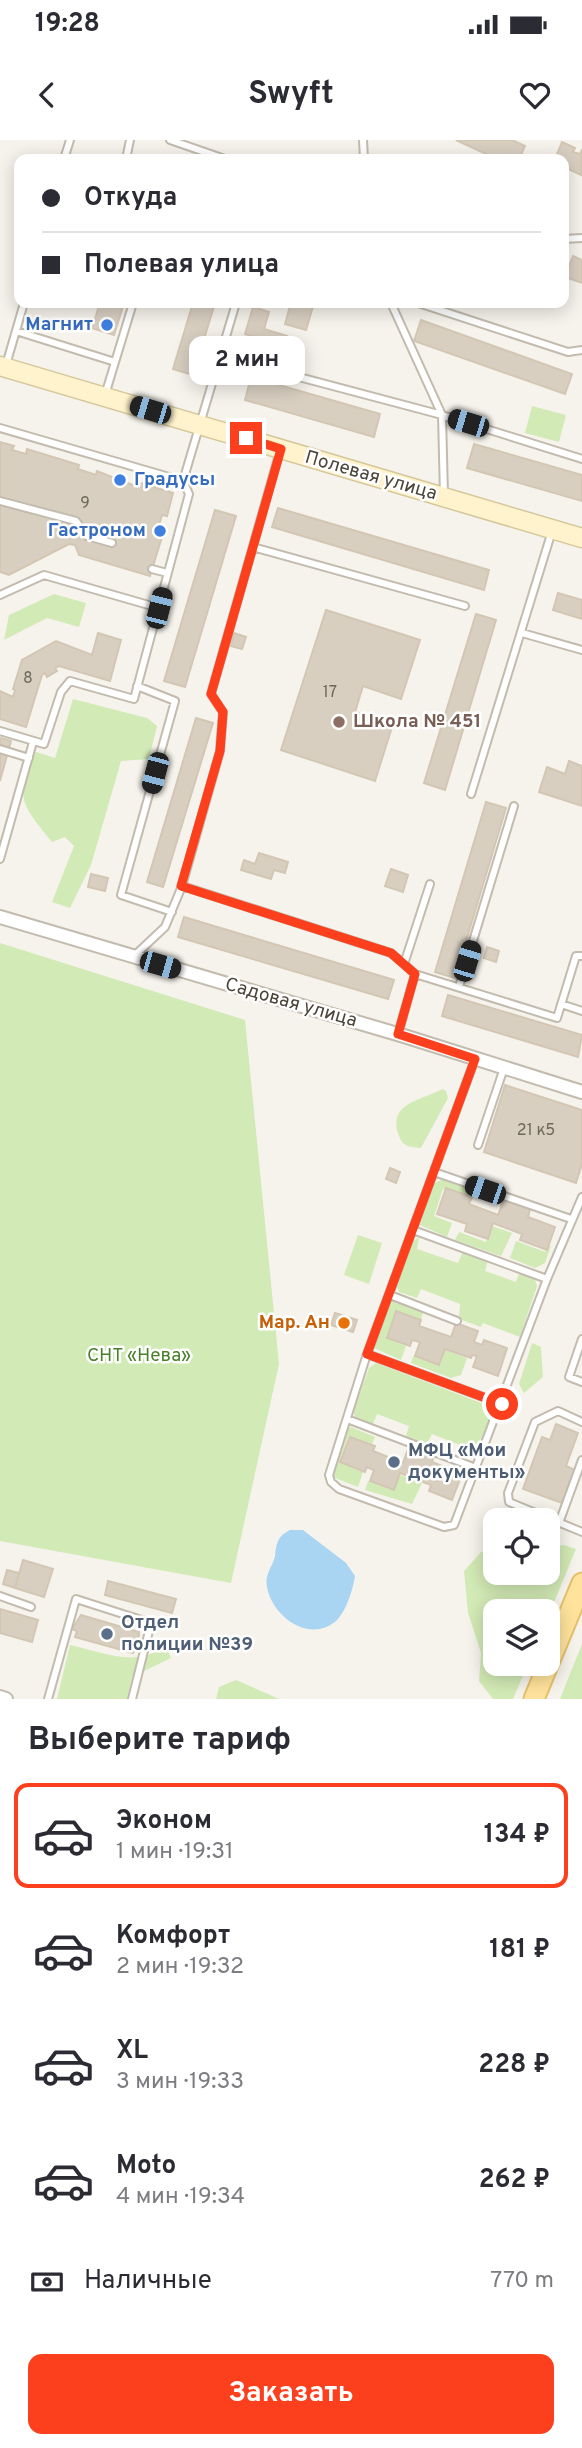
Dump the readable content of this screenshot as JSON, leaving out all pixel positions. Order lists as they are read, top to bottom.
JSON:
{
  "streets": {
    "street": ["Полевая улица", "Садовая улица"]
  },
  "parks": ["СНТ «Нева»"],
  "places": [
    "Магнит",
    "Градусы",
    "Гастроном",
    "Школа № 451",
    "Мар. Ан",
    "МФЦ «Мои документы»",
    "Отдел полиции №39"
  ],
  "house_numbers": [
    "9",
    "8",
    "17",
    "21 к5"
  ],
  "page": {
    "status": "19:28",
    "header": "Swyft",
    "banner": ["Откуда", "Полевая улица"],
    "bubble": "2 мин",
    "heading": "Выберите тариф",
    "list": [
      {
        "name": "Эконом",
        "note": "1 мин · 19:31",
        "value": "134 ₽"
      },
      {
        "name": "Комфорт",
        "note": "2 мин · 19:32",
        "value": "181 ₽"
      },
      {
        "name": "XL",
        "note": "3 мин · 19:33",
        "value": "228 ₽"
      },
      {
        "name": "Moto",
        "note": "4 мин · 19:34",
        "value": "262 ₽"
      }
    ],
    "pay": ["Наличные", "770 m"],
    "buttons": "Заказать"
  }
}
